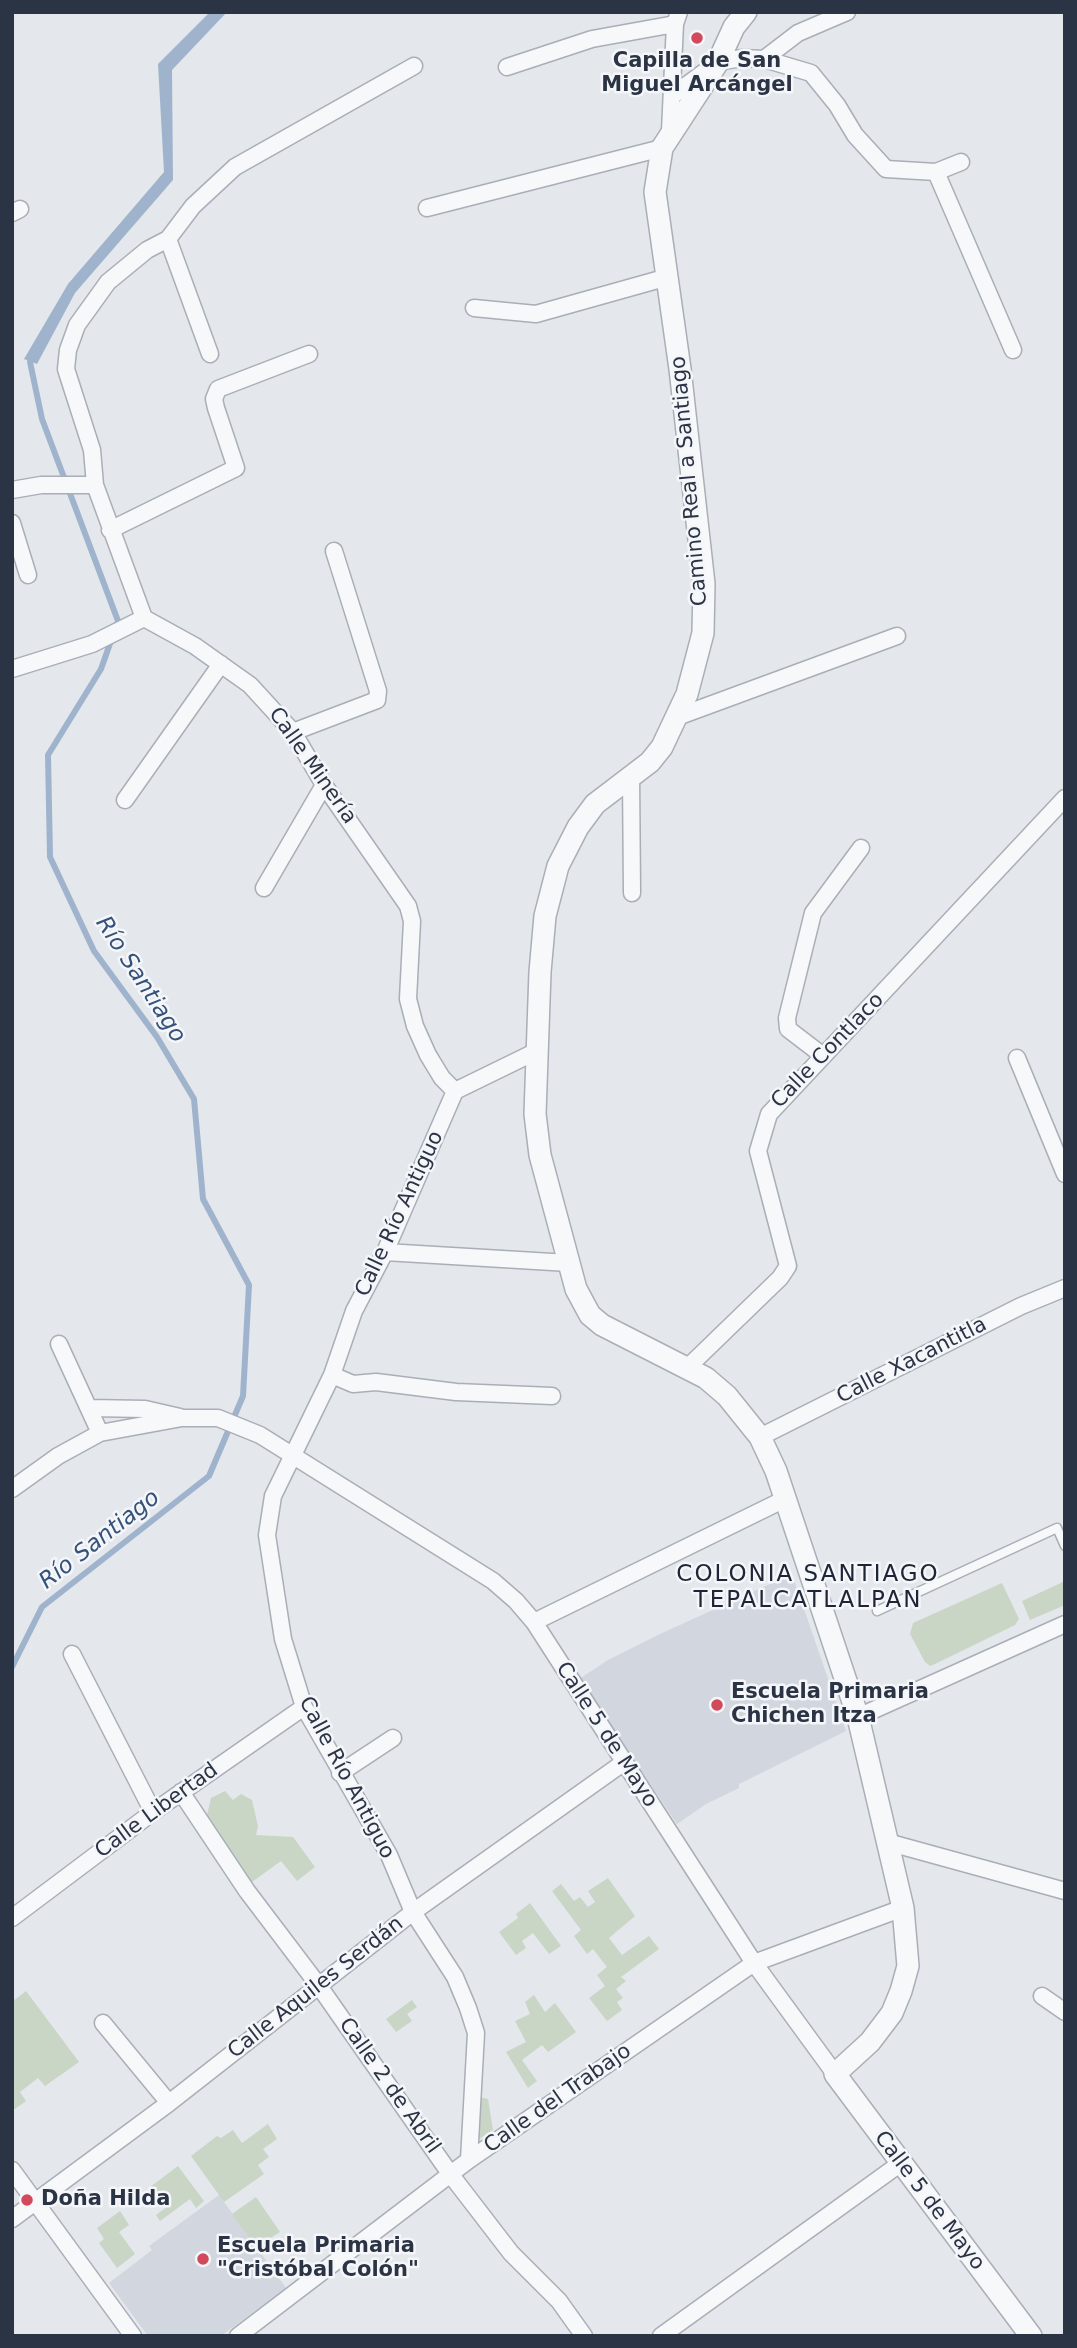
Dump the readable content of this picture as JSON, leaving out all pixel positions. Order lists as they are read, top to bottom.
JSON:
{
  "streets": {
    "street": [
      "Camino Real a Santiago",
      "Calle Minería",
      "Calle Contlaco",
      "Calle Río Antiguo",
      "Calle Xacantitla",
      "Calle 5 de Mayo",
      "Calle Libertad",
      "Calle Aquiles Serdán",
      "Calle 2 de Abril",
      "Calle del Trabajo"
    ]
  },
  "crossings": [
    ["Camino Real a Santiago", "Calle Contlaco"],
    ["Camino Real a Santiago", "Calle Xacantitla"],
    ["Camino Real a Santiago", "Calle 5 de Mayo"],
    ["Camino Real a Santiago", "Calle del Trabajo"],
    ["Calle Minería", "Calle Río Antiguo"],
    ["Calle Río Antiguo", "Calle 5 de Mayo"],
    ["Calle Río Antiguo", "Calle Libertad"],
    ["Calle Río Antiguo", "Calle Aquiles Serdán"],
    ["Calle Río Antiguo", "Calle del Trabajo"],
    ["Calle 5 de Mayo", "Calle Aquiles Serdán"],
    ["Calle 5 de Mayo", "Calle del Trabajo"],
    ["Calle Libertad", "Calle 2 de Abril"],
    ["Calle Aquiles Serdán", "Calle 2 de Abril"],
    ["Calle 2 de Abril", "Calle del Trabajo"]
  ],
  "districts": ["COLONIA SANTIAGO TEPALCATLALPAN"],
  "water": ["Río Santiago"],
  "places": [
    "Capilla de San Miguel Arcángel",
    "Escuela Primaria Chichen Itza",
    "Doña Hilda",
    "Escuela Primaria \"Cristóbal Colón\""
  ]
}
